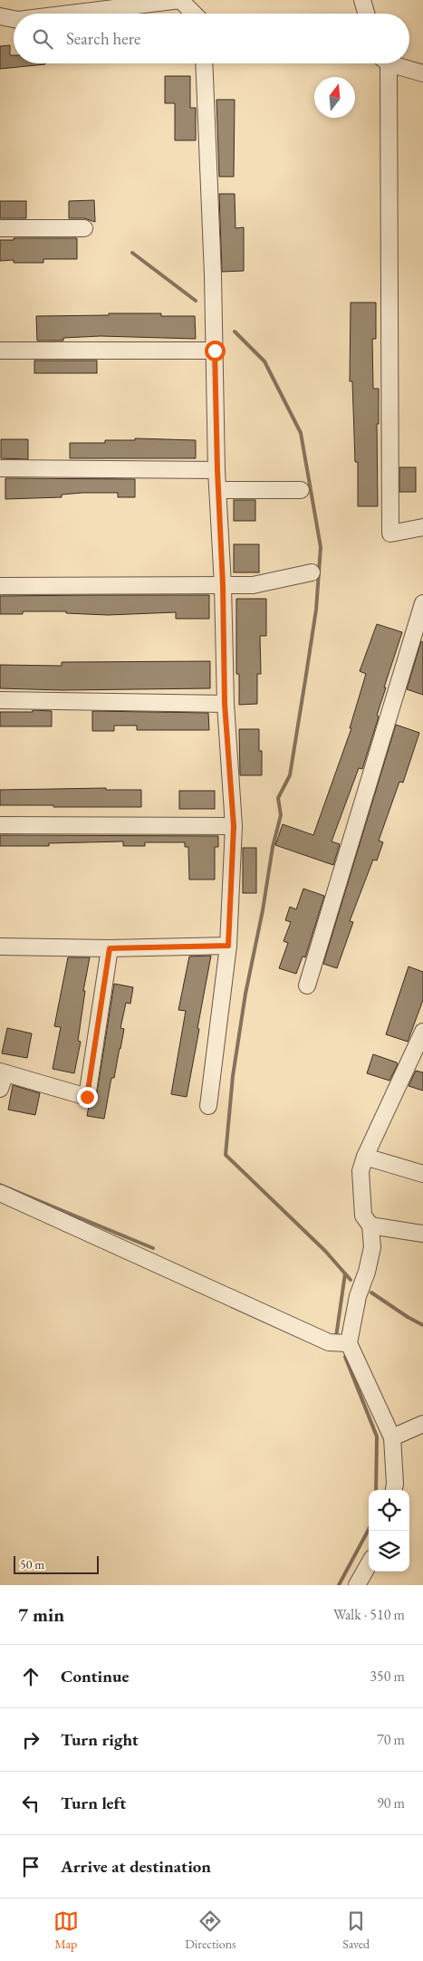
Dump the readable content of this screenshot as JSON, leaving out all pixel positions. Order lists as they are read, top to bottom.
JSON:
{
  "scale_bar": "50 m",
  "north": "top",
  "page": {
    "search": "Search here",
    "scale": "50 m",
    "heading": ["7 min", "Walk · 510 m"],
    "list": [
      ["Continue", "350 m"],
      ["Turn right", "70 m"],
      ["Turn left", "90 m"],
      "Arrive at destination"
    ],
    "nav": ["Map", "Directions", "Saved"]
  }
}
